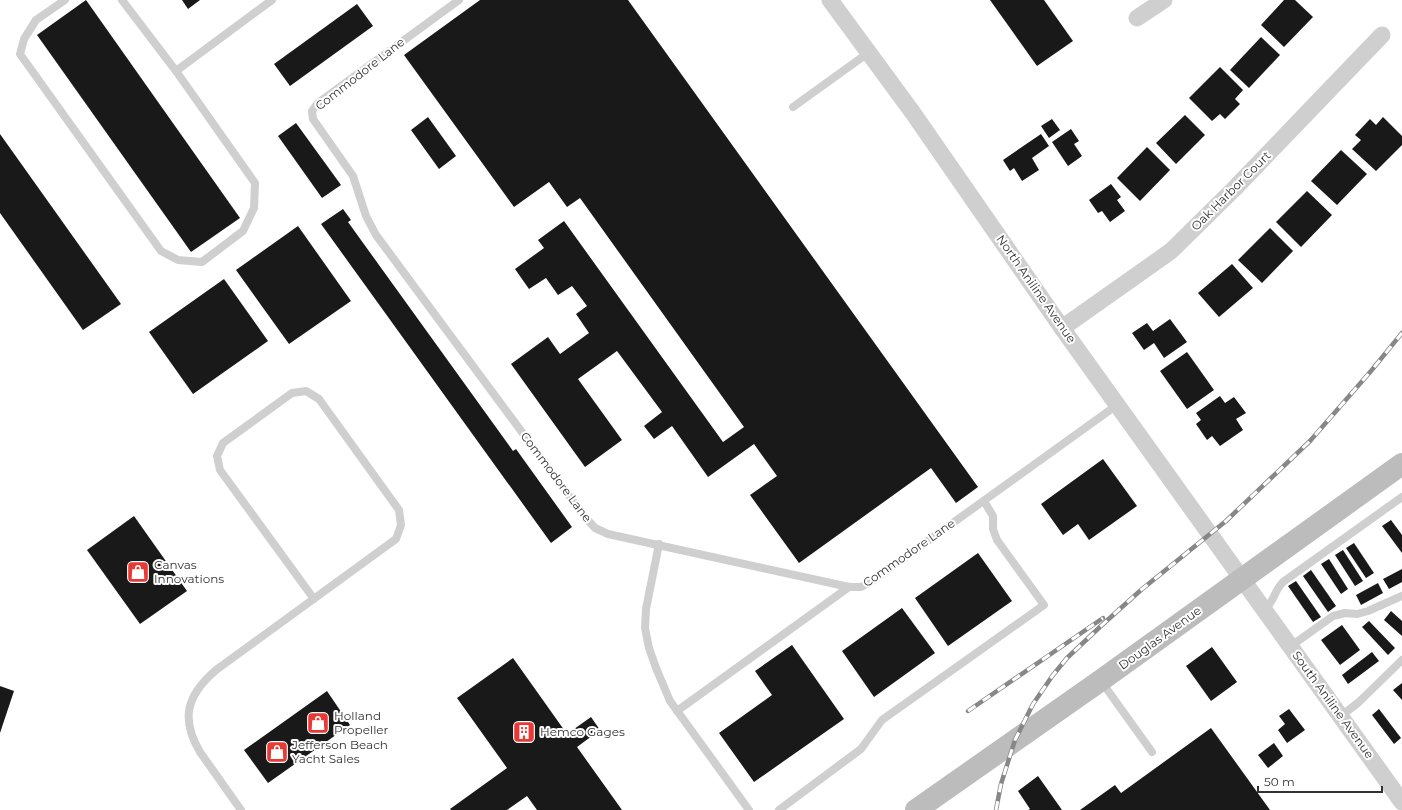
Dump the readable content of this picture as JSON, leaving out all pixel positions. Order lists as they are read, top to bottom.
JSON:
{
  "streets": {
    "street": [
      "Oak Harbor Court",
      "North Aniline Avenue",
      "Douglas Avenue",
      "South Aniline Avenue"
    ],
    "lane": ["Commodore Lane"]
  },
  "crossings": [
    ["Commodore Lane", "North Aniline Avenue"],
    ["Oak Harbor Court", "North Aniline Avenue"],
    ["North Aniline Avenue", "Douglas Avenue"],
    ["North Aniline Avenue", "South Aniline Avenue"],
    ["Douglas Avenue", "South Aniline Avenue"]
  ],
  "places": {
    "shop": ["Canvas Innovations", "Holland Propeller", "Jefferson Beach Yacht Sales"],
    "building": ["Hemco Gages"]
  },
  "scale_bar": "50 m"
}
